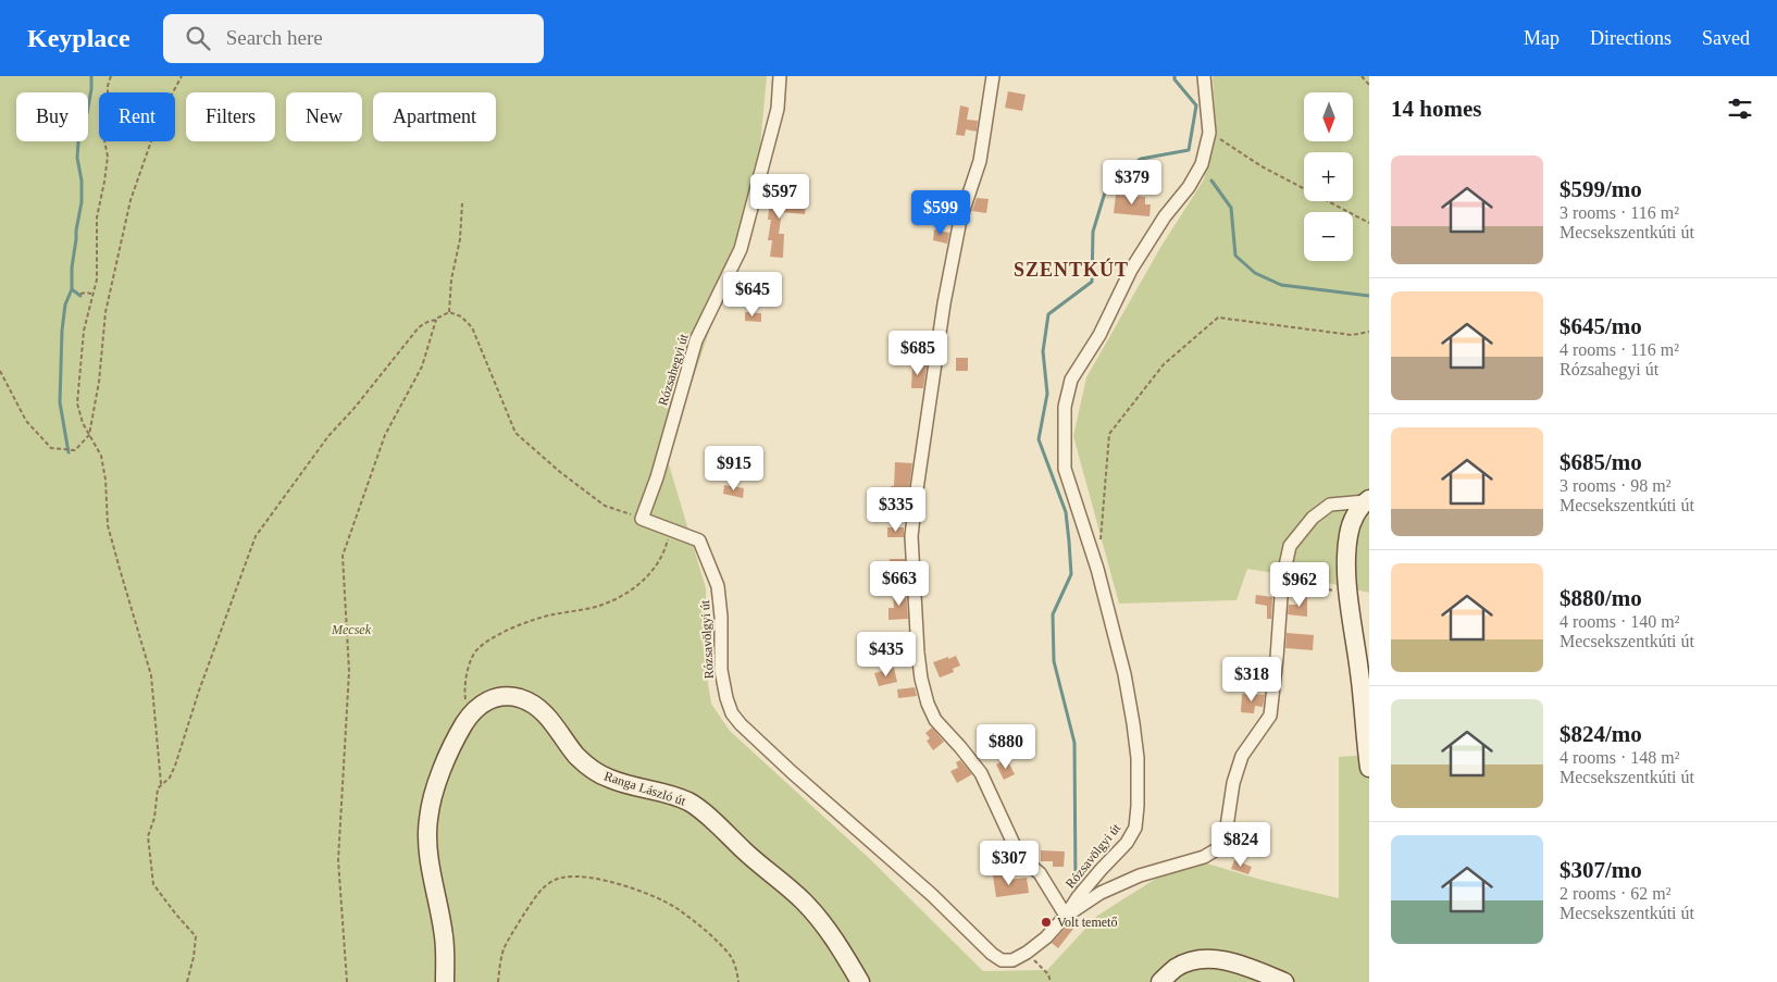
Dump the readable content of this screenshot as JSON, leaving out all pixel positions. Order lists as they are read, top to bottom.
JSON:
{
  "streets": {
    "main road": ["Ranga László út"],
    "street": ["Rózsahegyi út", "Rózsavölgyi út"]
  },
  "crossings": [
    ["Rózsahegyi út", "Rózsavölgyi út"]
  ],
  "districts": ["SZENTKÚT"],
  "parks": ["Mecsek"],
  "places": ["Volt temető"],
  "north": "bottom",
  "page": {
    "header": "Keyplace",
    "search": "Search here",
    "nav": ["Map", "Directions", "Saved"],
    "heading": "14 homes",
    "map_buttons": ["+", "−"],
    "chip": [
      "Buy",
      "Rent",
      "Filters",
      "New",
      "Apartment"
    ],
    "list": [
      {
        "name": "$599/mo",
        "note": "3 rooms · 116 m² · Mecsekszentkúti út"
      },
      {
        "name": "$645/mo",
        "note": "4 rooms · 116 m² · Rózsahegyi út"
      },
      {
        "name": "$685/mo",
        "note": "3 rooms · 98 m² · Mecsekszentkúti út"
      },
      {
        "name": "$880/mo",
        "note": "4 rooms · 140 m² · Mecsekszentkúti út"
      },
      {
        "name": "$824/mo",
        "note": "4 rooms · 148 m² · Mecsekszentkúti út"
      },
      {
        "name": "$307/mo",
        "note": "2 rooms · 62 m² · Mecsekszentkúti út"
      }
    ],
    "price": [
      "$379",
      "$597",
      "$599",
      "$645",
      "$685",
      "$915",
      "$335",
      "$663",
      "$962",
      "$435",
      "$318",
      "$880",
      "$824",
      "$307"
    ]
  }
}
